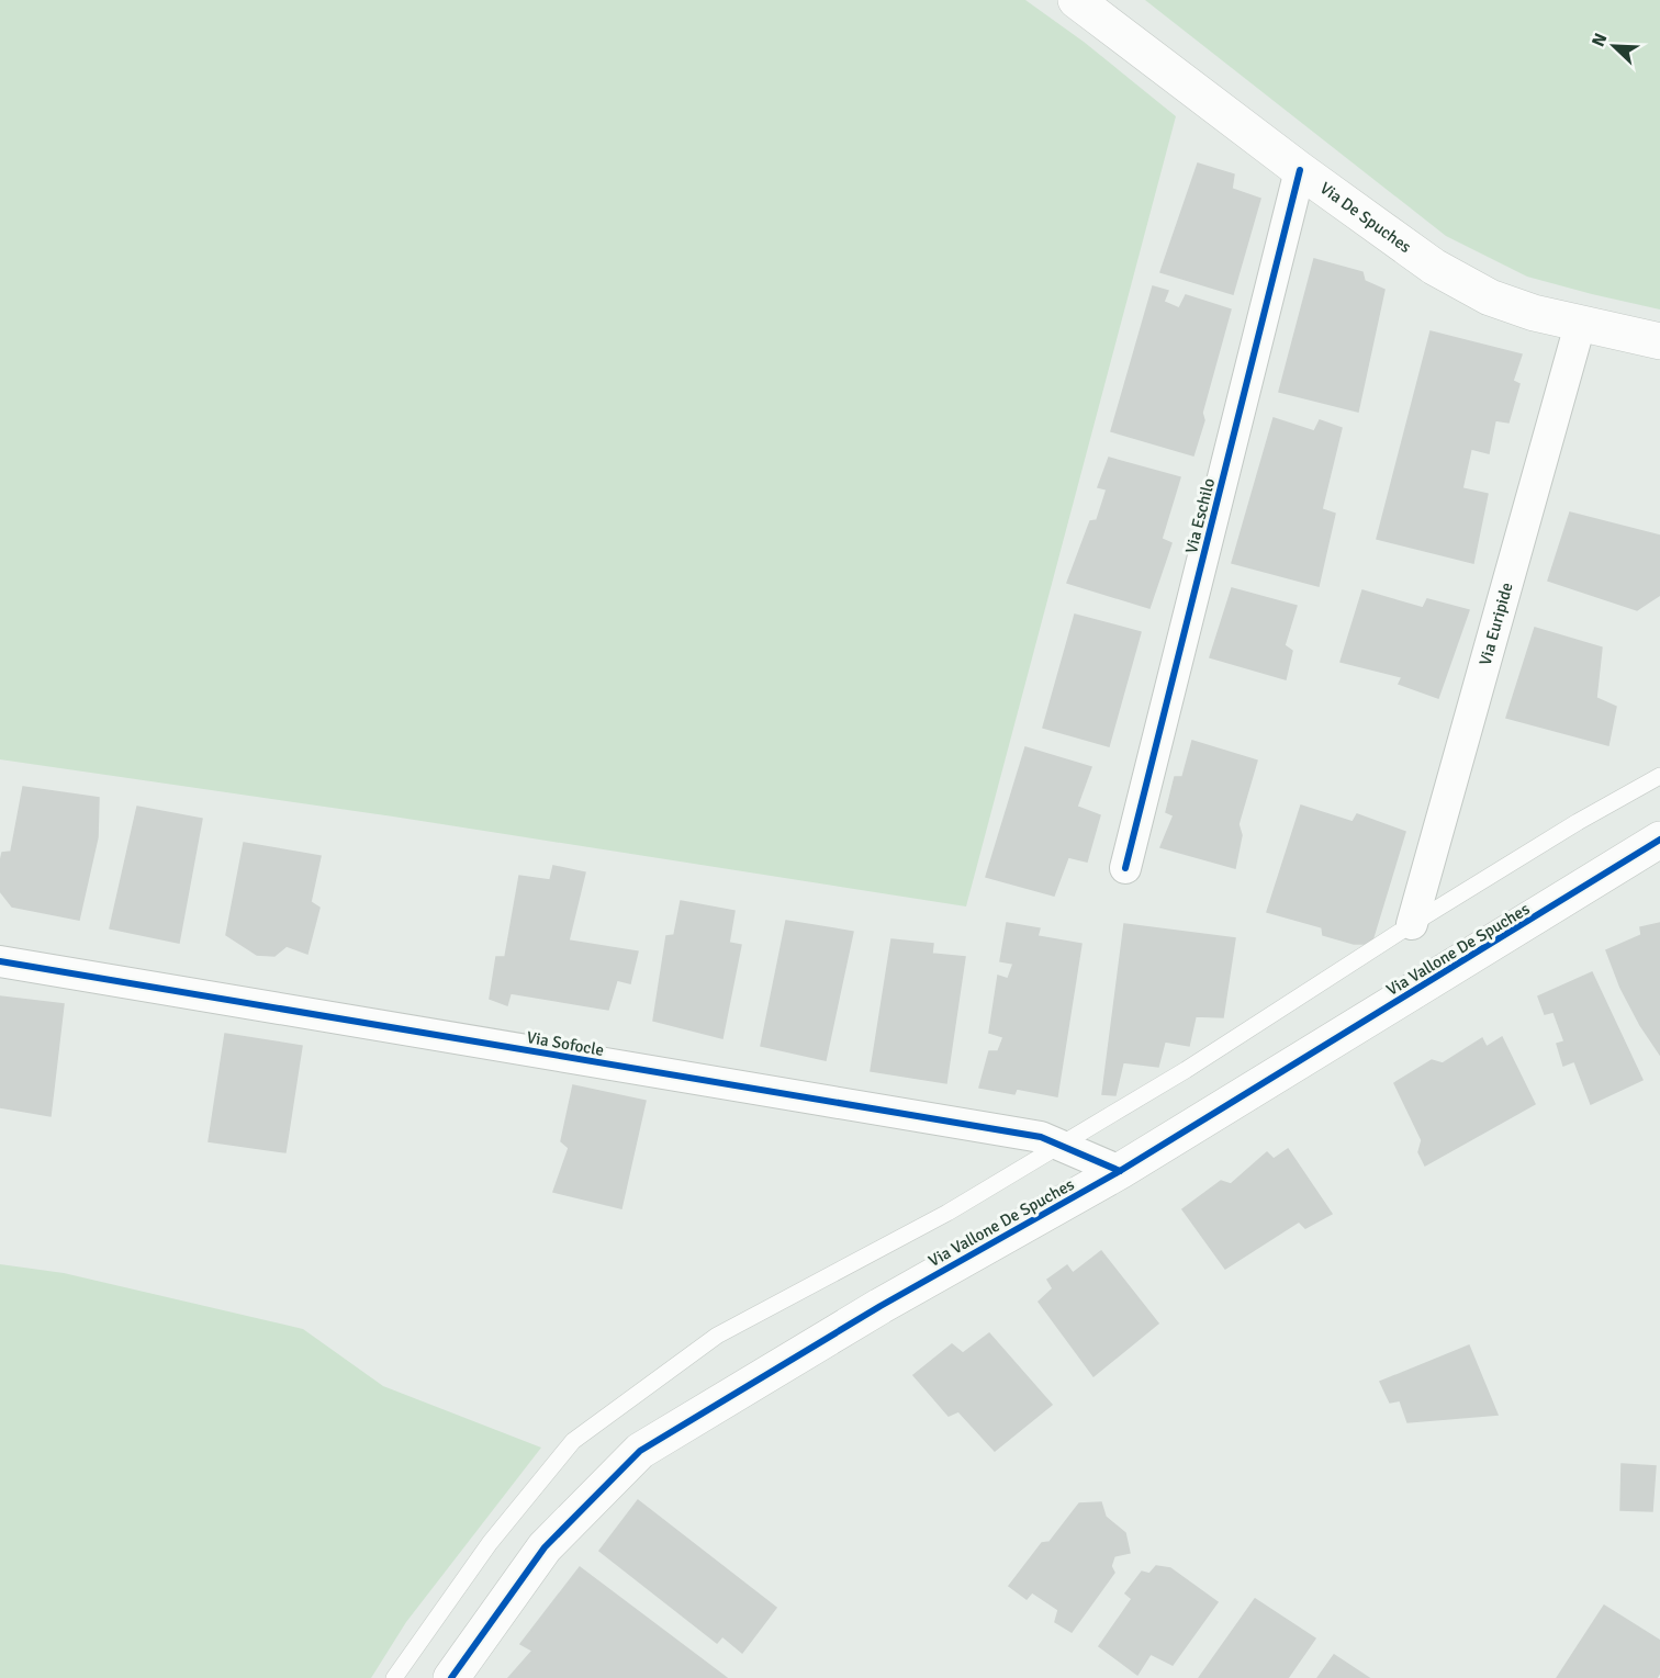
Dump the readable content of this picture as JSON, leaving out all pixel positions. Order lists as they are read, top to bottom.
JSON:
{
  "streets": {
    "street": [
      "Via De Spuches",
      "Via Eschilo",
      "Via Euripide",
      "Via Vallone De Spuches",
      "Via Sofocle"
    ]
  },
  "crossings": [
    ["Via De Spuches", "Via Eschilo"],
    ["Via De Spuches", "Via Euripide"],
    ["Via Vallone De Spuches", "Via Sofocle"]
  ],
  "north": "top left"
}
